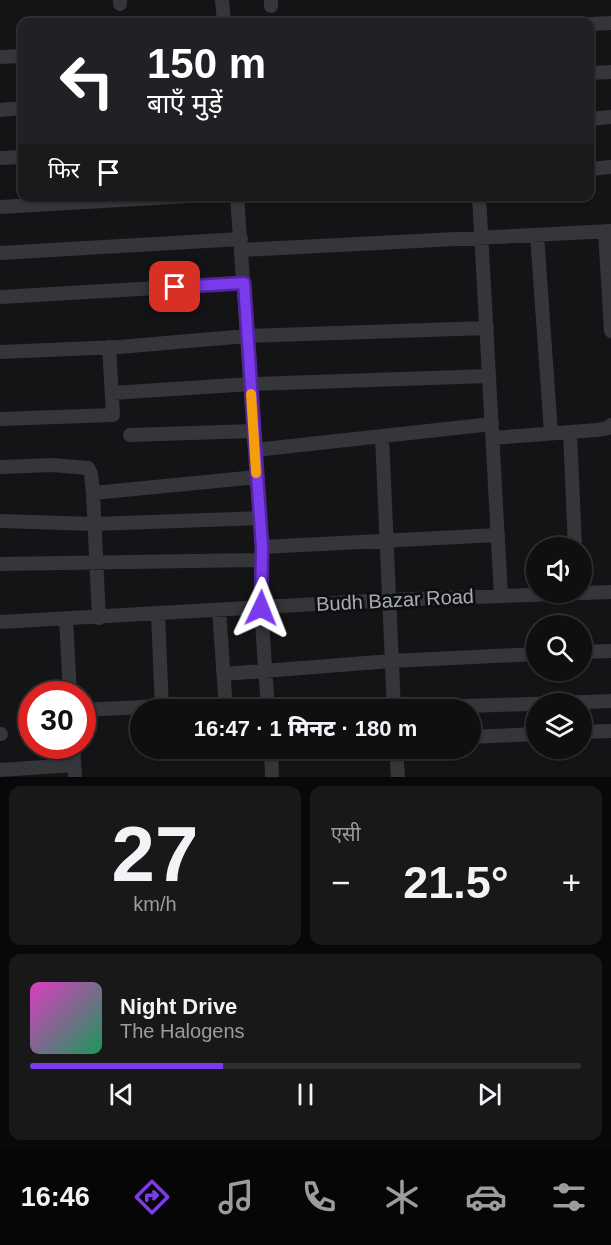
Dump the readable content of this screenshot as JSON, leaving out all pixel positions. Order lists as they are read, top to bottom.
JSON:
{
  "streets": {
    "street": ["Budh Bazar Road"]
  },
  "page": {
    "turn": ["150 m", "बाएँ मुड़ें"],
    "then": "फिर",
    "limit": "30",
    "trip": "16:47 · 1 मिनट · 180 m",
    "tile": [
      ["27", "km/h"],
      "एसी"
    ],
    "heat": ["−", "21.5°", "+"],
    "song": ["Night Drive", "The Halogens"],
    "tabs": "16:46"
  }
}
